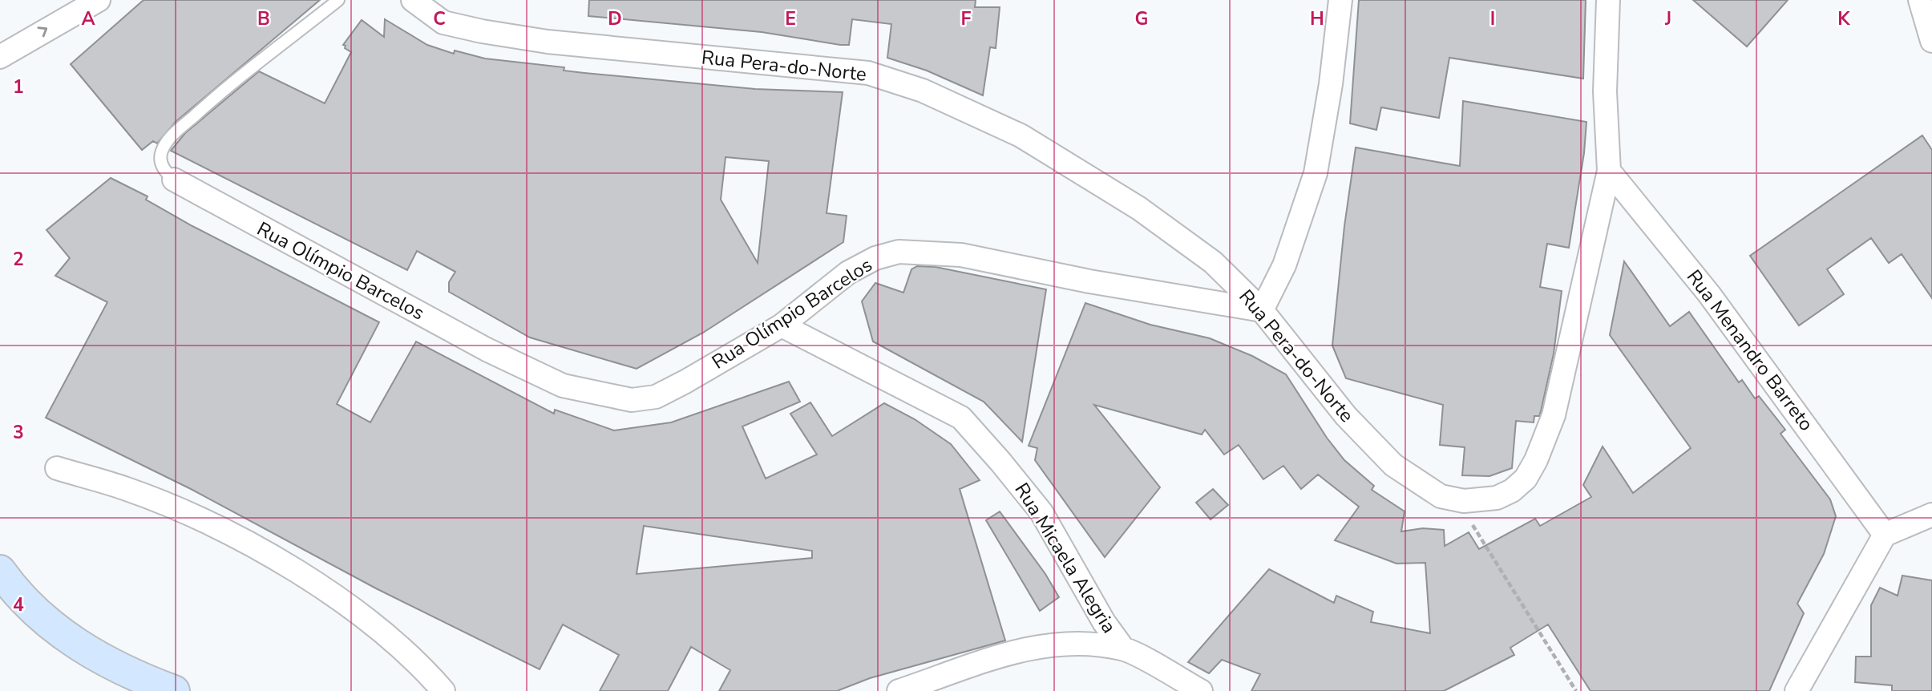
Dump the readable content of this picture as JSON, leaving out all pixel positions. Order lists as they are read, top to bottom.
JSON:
{
  "streets": {
    "street": [
      "Rua Pera-do-Norte",
      "Rua Olímpio Barcelos",
      "Rua Menandro Barreto",
      "Rua Micaela Alegria"
    ]
  },
  "crossings": [
    ["Rua Pera-do-Norte", "Rua Olímpio Barcelos"],
    ["Rua Pera-do-Norte", "Rua Menandro Barreto"],
    ["Rua Olímpio Barcelos", "Rua Micaela Alegria"]
  ],
  "grid": {
    "columns": [
      "A",
      "B",
      "C",
      "D",
      "E",
      "F",
      "G",
      "H",
      "I",
      "J",
      "K"
    ],
    "rows": [
      "1",
      "2",
      "3",
      "4"
    ]
  }
}
